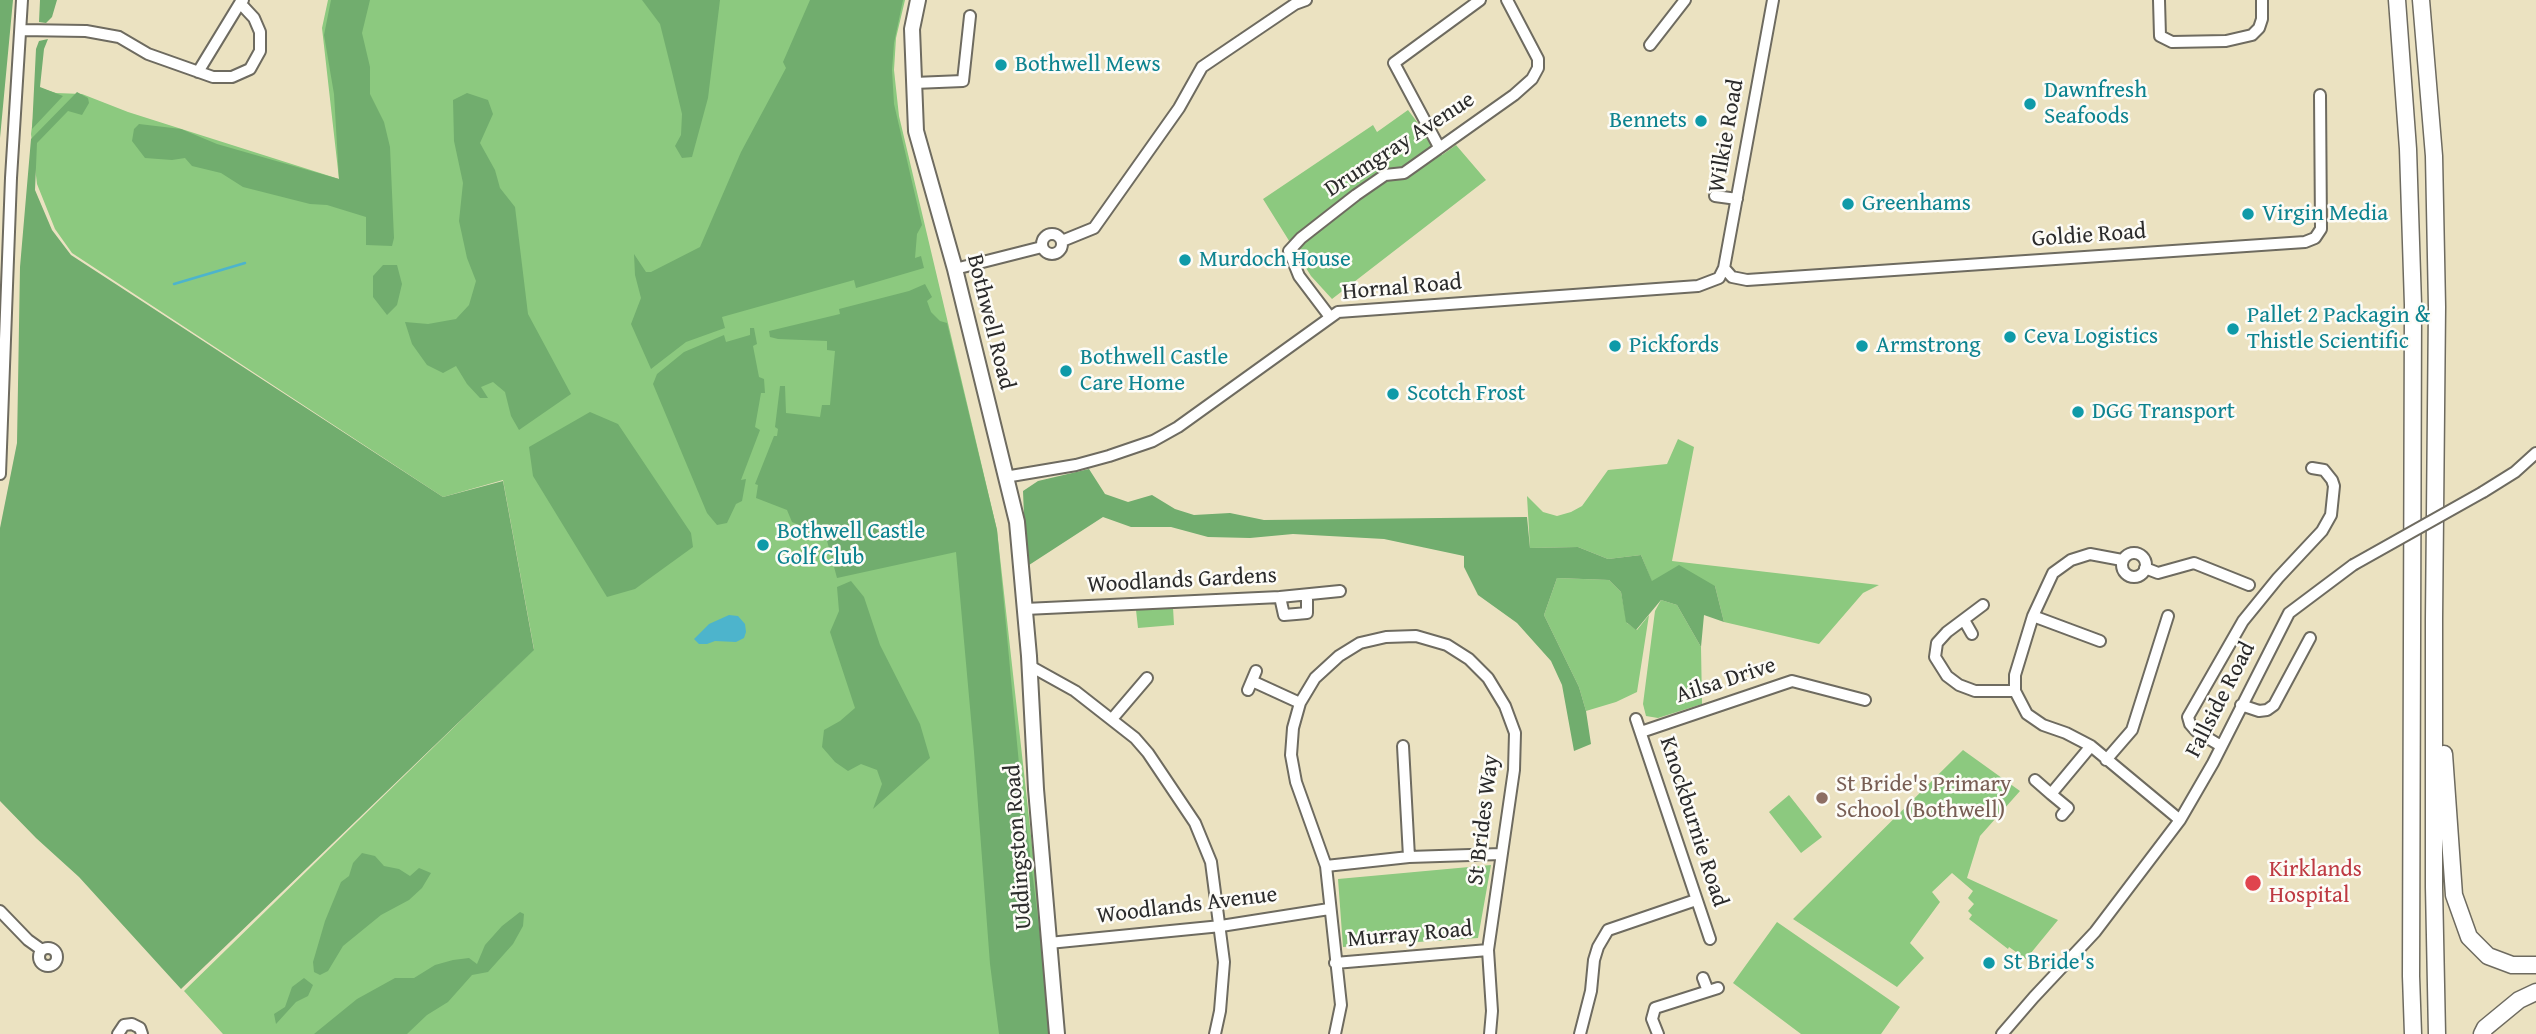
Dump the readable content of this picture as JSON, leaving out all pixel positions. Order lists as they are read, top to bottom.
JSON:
{
  "streets": {
    "main road": ["Bothwell Road", "Uddingston Road"],
    "street": [
      "Wilkie Road",
      "Drumgray Avenue",
      "Goldie Road",
      "Hornal Road",
      "Woodlands Gardens",
      "Ailsa Drive",
      "Fallside Road",
      "St Brides Way",
      "Knockburnie Road",
      "Woodlands Avenue",
      "Murray Road"
    ]
  },
  "crossings": [
    ["Wilkie Road", "Goldie Road"],
    ["Wilkie Road", "Hornal Road"],
    ["Drumgray Avenue", "Hornal Road"],
    ["Goldie Road", "Hornal Road"],
    ["Hornal Road", "Bothwell Road"],
    ["Bothwell Road", "Woodlands Gardens"],
    ["Bothwell Road", "Uddingston Road"],
    ["Ailsa Drive", "Knockburnie Road"],
    ["St Brides Way", "Woodlands Avenue"],
    ["St Brides Way", "Murray Road"],
    ["Uddingston Road", "Woodlands Avenue"]
  ],
  "places": [
    "Bothwell Mews",
    "Dawnfresh Seafoods",
    "Bennets",
    "Greenhams",
    "Virgin Media",
    "Murdoch House",
    "Pallet 2 Packagin & Thistle Scientific",
    "Ceva Logistics",
    "Pickfords",
    "Armstrong",
    "Bothwell Castle Care Home",
    "Scotch Frost",
    "DGG Transport",
    "Bothwell Castle Golf Club",
    "St Bride's Primary School (Bothwell)",
    "Kirklands Hospital",
    "St Bride's"
  ]
}
